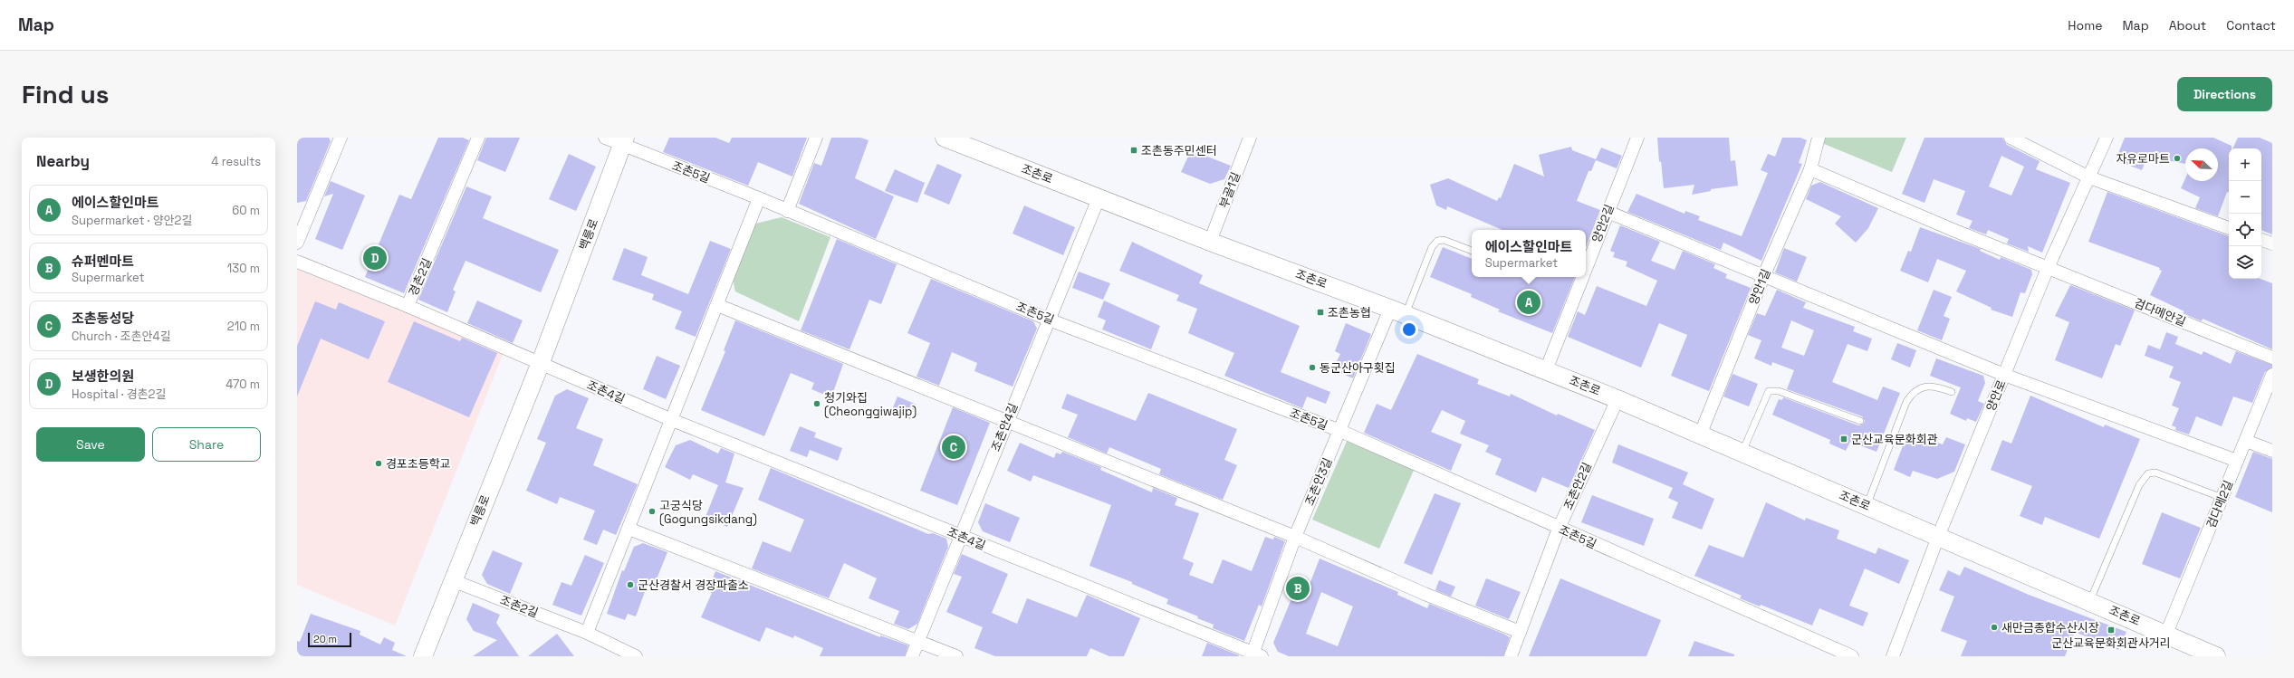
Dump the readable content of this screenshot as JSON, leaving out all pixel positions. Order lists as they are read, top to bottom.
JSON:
{
  "streets": {
    "street": [
      "조촌5길",
      "조촌로",
      "부골1길",
      "양안2길",
      "백릉로",
      "경촌2길",
      "양안1길",
      "검다메안길",
      "조촌4길",
      "양안로",
      "조촌안4길",
      "조촌안3길",
      "조촌안2길",
      "검다메2길",
      "조촌2길"
    ]
  },
  "crossings": [
    ["조촌5길", "백릉로"],
    ["조촌5길", "조촌안4길"],
    ["조촌5길", "조촌안3길"],
    ["조촌5길", "조촌안2길"],
    ["조촌로", "부골1길"],
    ["조촌로", "양안2길"],
    ["조촌로", "양안1길"],
    ["조촌로", "양안로"],
    ["조촌로", "조촌안4길"],
    ["조촌로", "조촌안3길"],
    ["조촌로", "조촌안2길"],
    ["조촌로", "검다메2길"],
    ["백릉로", "조촌4길"],
    ["백릉로", "조촌2길"],
    ["양안1길", "검다메안길"],
    ["검다메안길", "양안로"],
    ["조촌4길", "조촌안4길"],
    ["조촌4길", "조촌안3길"]
  ],
  "places": {
    "transit": [
      "조촌동주민센터",
      "조촌농협",
      "군산교육문화회관",
      "군산교육문화회관사거리"
    ],
    "other": [
      "자유로마트",
      "동군산아구횟집",
      "청기와집 (Cheonggiwajip)",
      "경포초등학교",
      "고궁식당 (Gogungsikdang)",
      "군산경찰서 경장파출소",
      "새만금종합수산시장"
    ]
  },
  "scale_bar": "20 m",
  "north": "top left",
  "page": {
    "header": "Map",
    "nav": [
      "Home",
      "Map",
      "About",
      "Contact"
    ],
    "buttons": [
      "Directions",
      ["Save", "Share"]
    ],
    "title": "Find us",
    "heading": ["Nearby", "4 results"],
    "map_buttons": ["+", "−"],
    "list": [
      {
        "mark": "A",
        "name": "에이스할인마트",
        "note": "Supermarket · 양안2길",
        "value": "60 m"
      },
      {
        "mark": "B",
        "name": "슈퍼멘마트",
        "note": "Supermarket",
        "value": "130 m"
      },
      {
        "mark": "C",
        "name": "조촌동성당",
        "note": "Church · 조촌안4길",
        "value": "210 m"
      },
      {
        "mark": "D",
        "name": "보생한의원",
        "note": "Hospital · 경촌2길",
        "value": "470 m"
      }
    ],
    "popup": ["에이스할인마트", "Supermarket"],
    "pins": [
      "D",
      "A",
      "C",
      "B"
    ],
    "scale": "20 m"
  }
}
